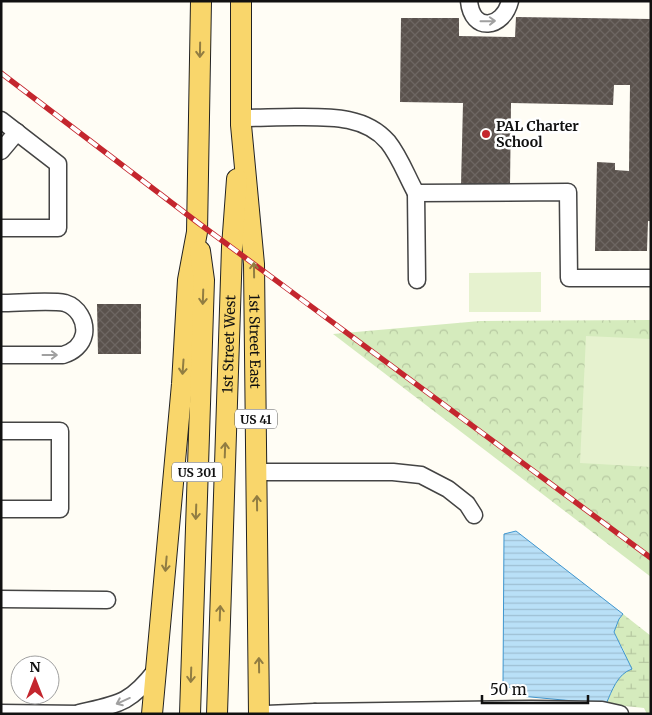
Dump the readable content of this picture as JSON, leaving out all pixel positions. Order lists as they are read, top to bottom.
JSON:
{
  "streets": {
    "main road": [
      "1st Street East",
      "1st Street West",
      "US 41",
      "US 301"
    ]
  },
  "crossings": [
    ["1st Street East", "1st Street West"]
  ],
  "one_way": ["1st Street East"],
  "places": ["PAL Charter School"],
  "scale_bar": "50 m",
  "north": "top"
}
